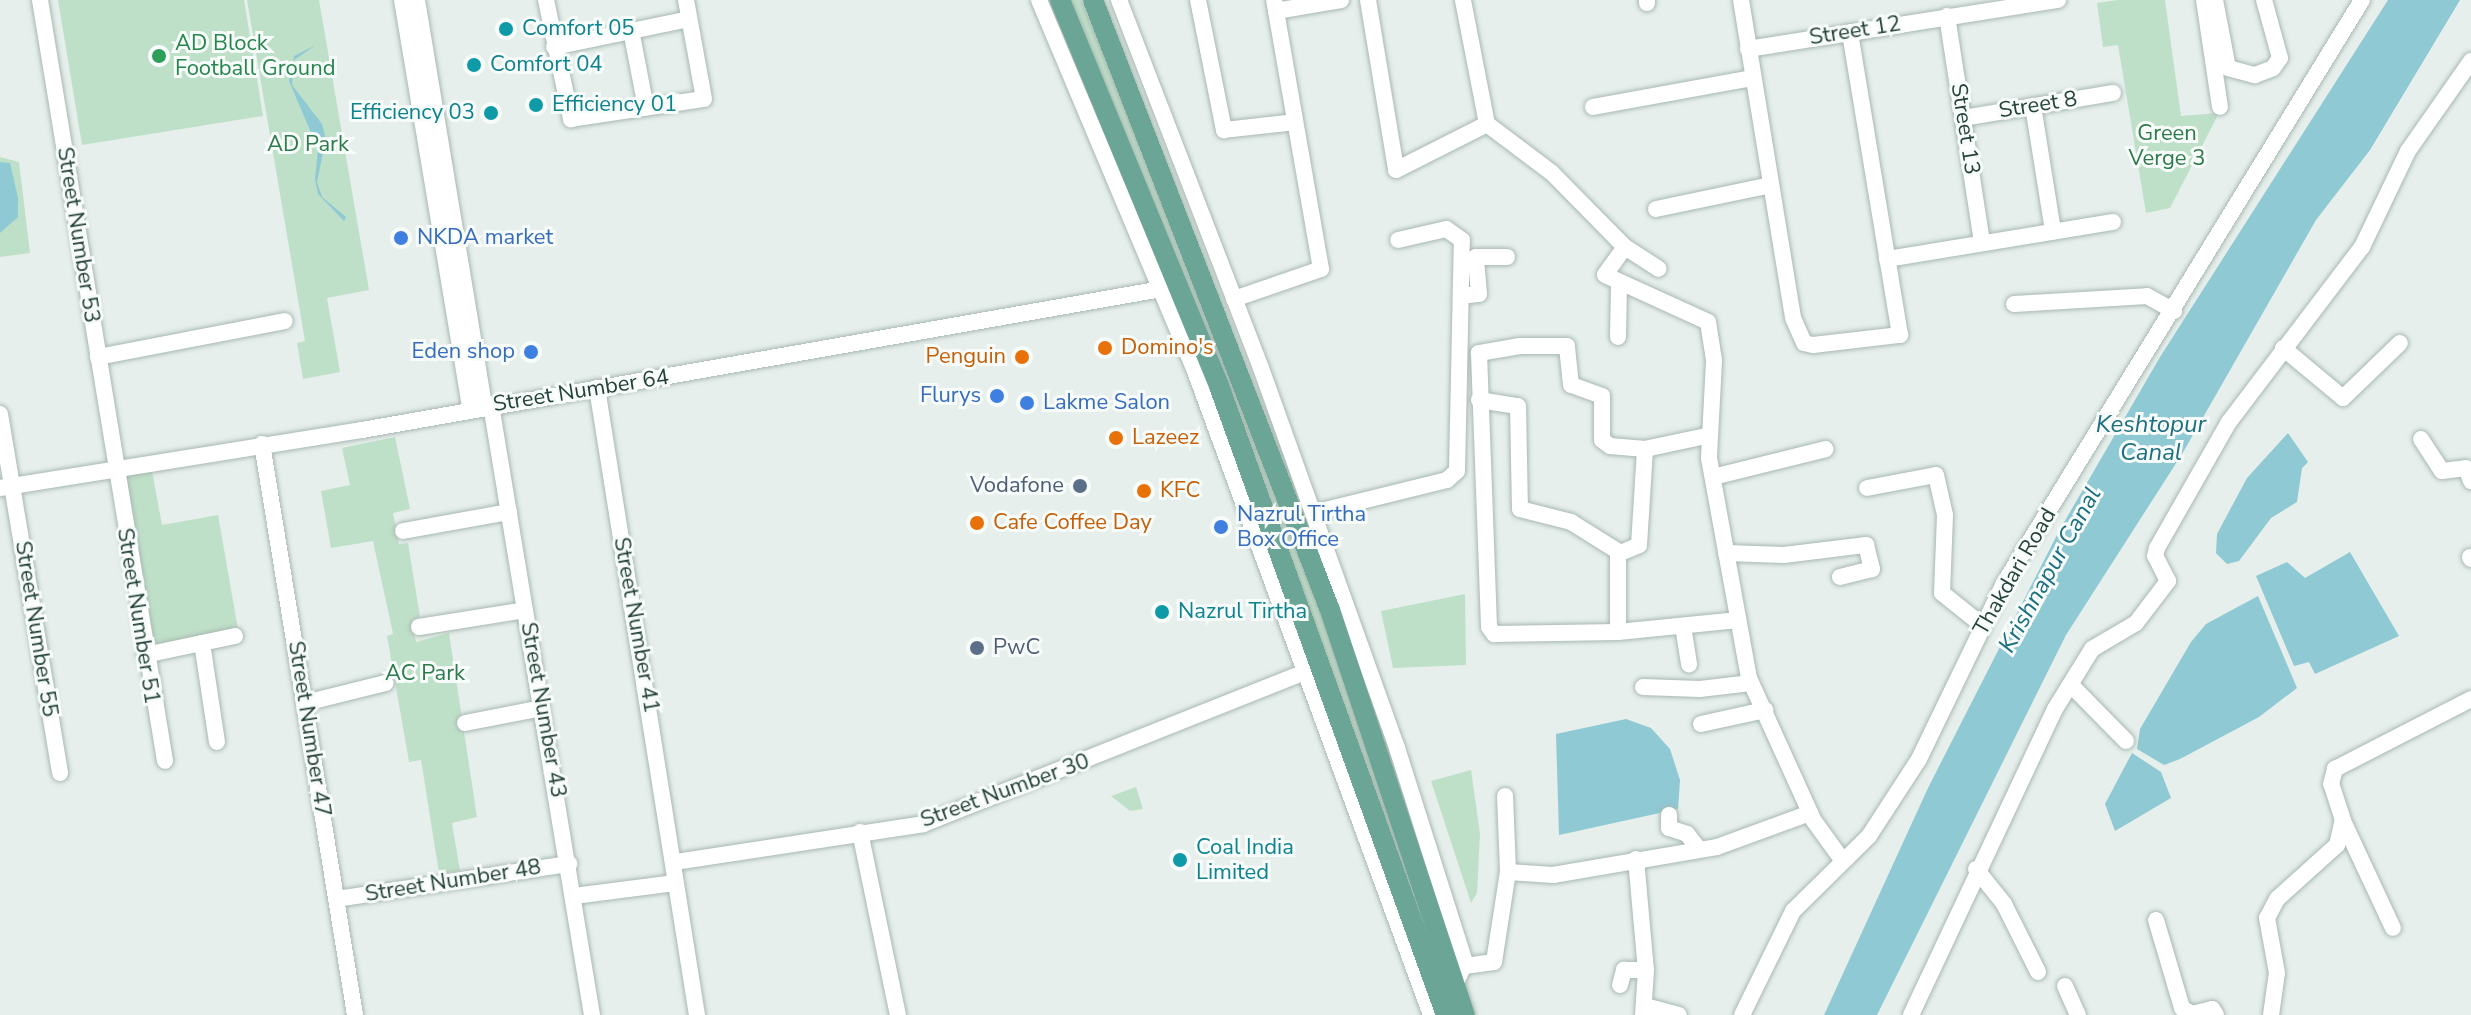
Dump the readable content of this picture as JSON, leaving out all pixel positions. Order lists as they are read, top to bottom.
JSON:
{
  "streets": {
    "street": [
      "Street 12",
      "Street 8",
      "Street 13",
      "Street Number 53",
      "Street Number 64",
      "Thakdari Road",
      "Street Number 51",
      "Street Number 41",
      "Street Number 55",
      "Street Number 43",
      "Street Number 47",
      "Street Number 30",
      "Street Number 48"
    ]
  },
  "crossings": [
    ["Street 12", "Street 13"],
    ["Street 8", "Street 13"],
    ["Street Number 53", "Street Number 64"],
    ["Street Number 53", "Street Number 51"],
    ["Street Number 64", "Street Number 51"],
    ["Street Number 64", "Street Number 41"],
    ["Street Number 64", "Street Number 55"],
    ["Street Number 64", "Street Number 43"],
    ["Street Number 64", "Street Number 47"],
    ["Street Number 41", "Street Number 30"],
    ["Street Number 43", "Street Number 48"],
    ["Street Number 47", "Street Number 48"]
  ],
  "water": ["Keshtopur Canal", "Krishnapur Canal"],
  "parks": ["Green Verge 3", "AD Park", "AC Park"],
  "places": [
    "Comfort 05",
    "AD Block Football Ground",
    "Comfort 04",
    "Efficiency 01",
    "Efficiency 03",
    "NKDA market",
    "Domino's",
    "Eden shop",
    "Penguin",
    "Flurys",
    "Lakme Salon",
    "Lazeez",
    "Vodafone",
    "KFC",
    "Cafe Coffee Day",
    "Nazrul Tirtha Box Office",
    "Nazrul Tirtha",
    "PwC",
    "Coal India Limited"
  ]
}
